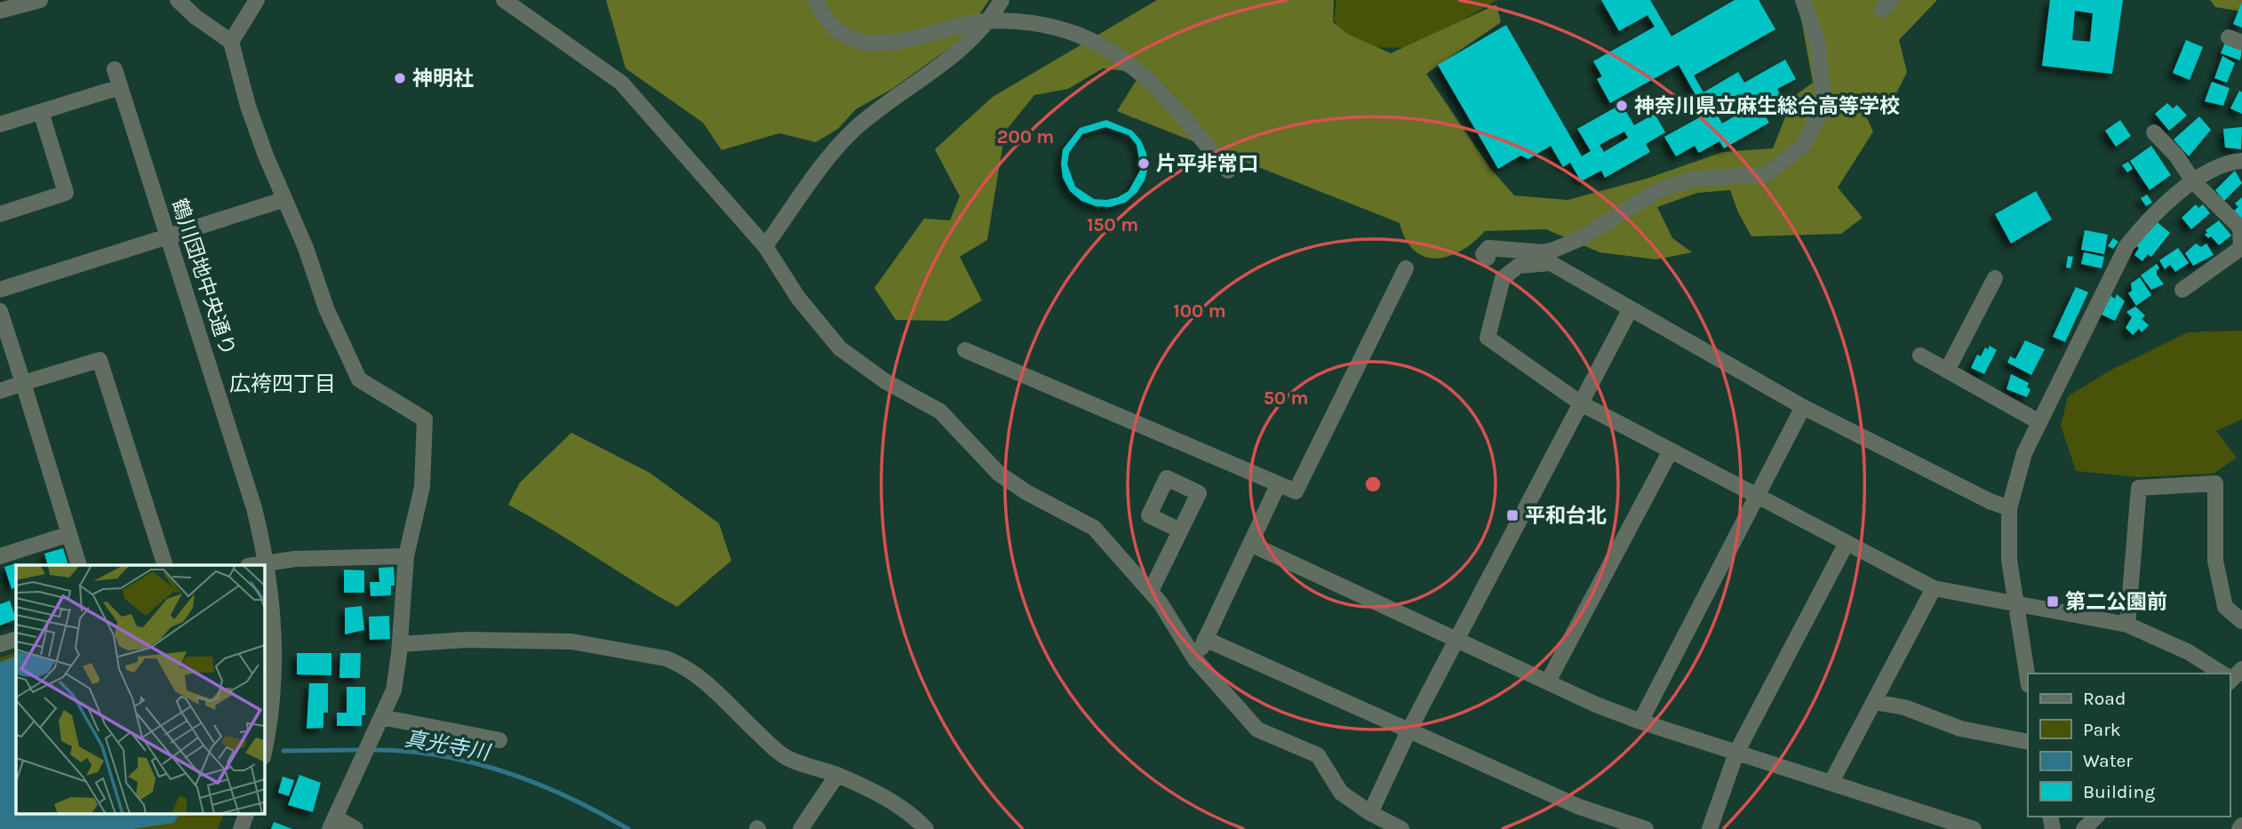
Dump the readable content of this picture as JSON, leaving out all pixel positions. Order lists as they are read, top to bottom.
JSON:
{
  "streets": {
    "street": ["鶴川団地中央通り"]
  },
  "districts": ["広袴四丁目"],
  "water": ["真光寺川"],
  "places": {
    "other": ["神明社", "神奈川県立麻生総合高等学校", "片平非常口"],
    "transit": ["平和台北", "第二公園前"]
  },
  "legend": [
    "Road",
    "Park",
    "Water",
    "Building"
  ],
  "rings": [
    "200 m",
    "150 m",
    "100 m",
    "50 m"
  ]
}
